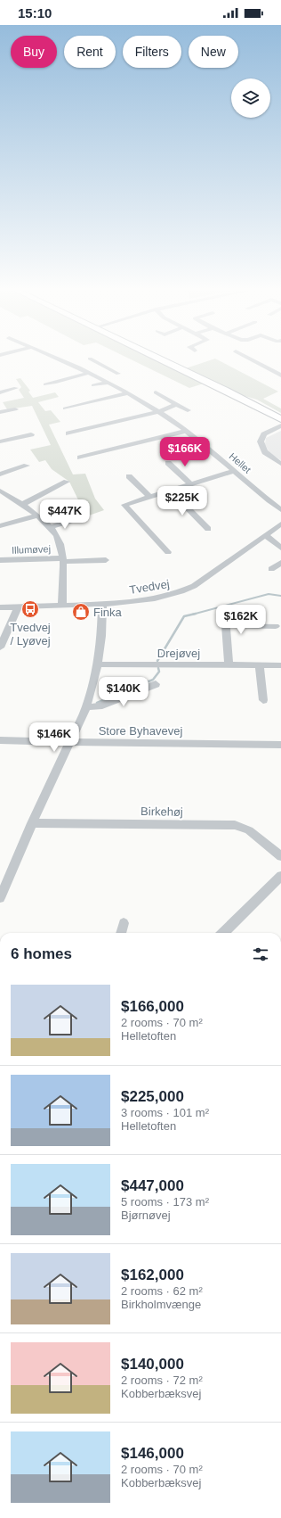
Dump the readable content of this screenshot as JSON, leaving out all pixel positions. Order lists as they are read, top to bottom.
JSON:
{
  "streets": {
    "street": [
      "Hellet",
      "Illumøvej",
      "Tvedvej",
      "Drejøvej",
      "Store Byhavevej",
      "Birkehøj"
    ]
  },
  "places": {
    "bus stop": ["Tvedvej / Lyøvej"],
    "shop": ["Finka"]
  },
  "page": {
    "status": "15:10",
    "chip": [
      "Buy",
      "Rent",
      "Filters",
      "New"
    ],
    "price": [
      "$166K",
      "$225K",
      "$447K",
      "$162K",
      "$140K",
      "$146K"
    ],
    "heading": "6 homes",
    "list": [
      {
        "name": "$166,000",
        "note": "2 rooms · 70 m² · Helletoften"
      },
      {
        "name": "$225,000",
        "note": "3 rooms · 101 m² · Helletoften"
      },
      {
        "name": "$447,000",
        "note": "5 rooms · 173 m² · Bjørnøvej"
      },
      {
        "name": "$162,000",
        "note": "2 rooms · 62 m² · Birkholmvænge"
      },
      {
        "name": "$140,000",
        "note": "2 rooms · 72 m² · Kobberbæksvej"
      },
      {
        "name": "$146,000",
        "note": "2 rooms · 70 m² · Kobberbæksvej"
      }
    ]
  }
}
